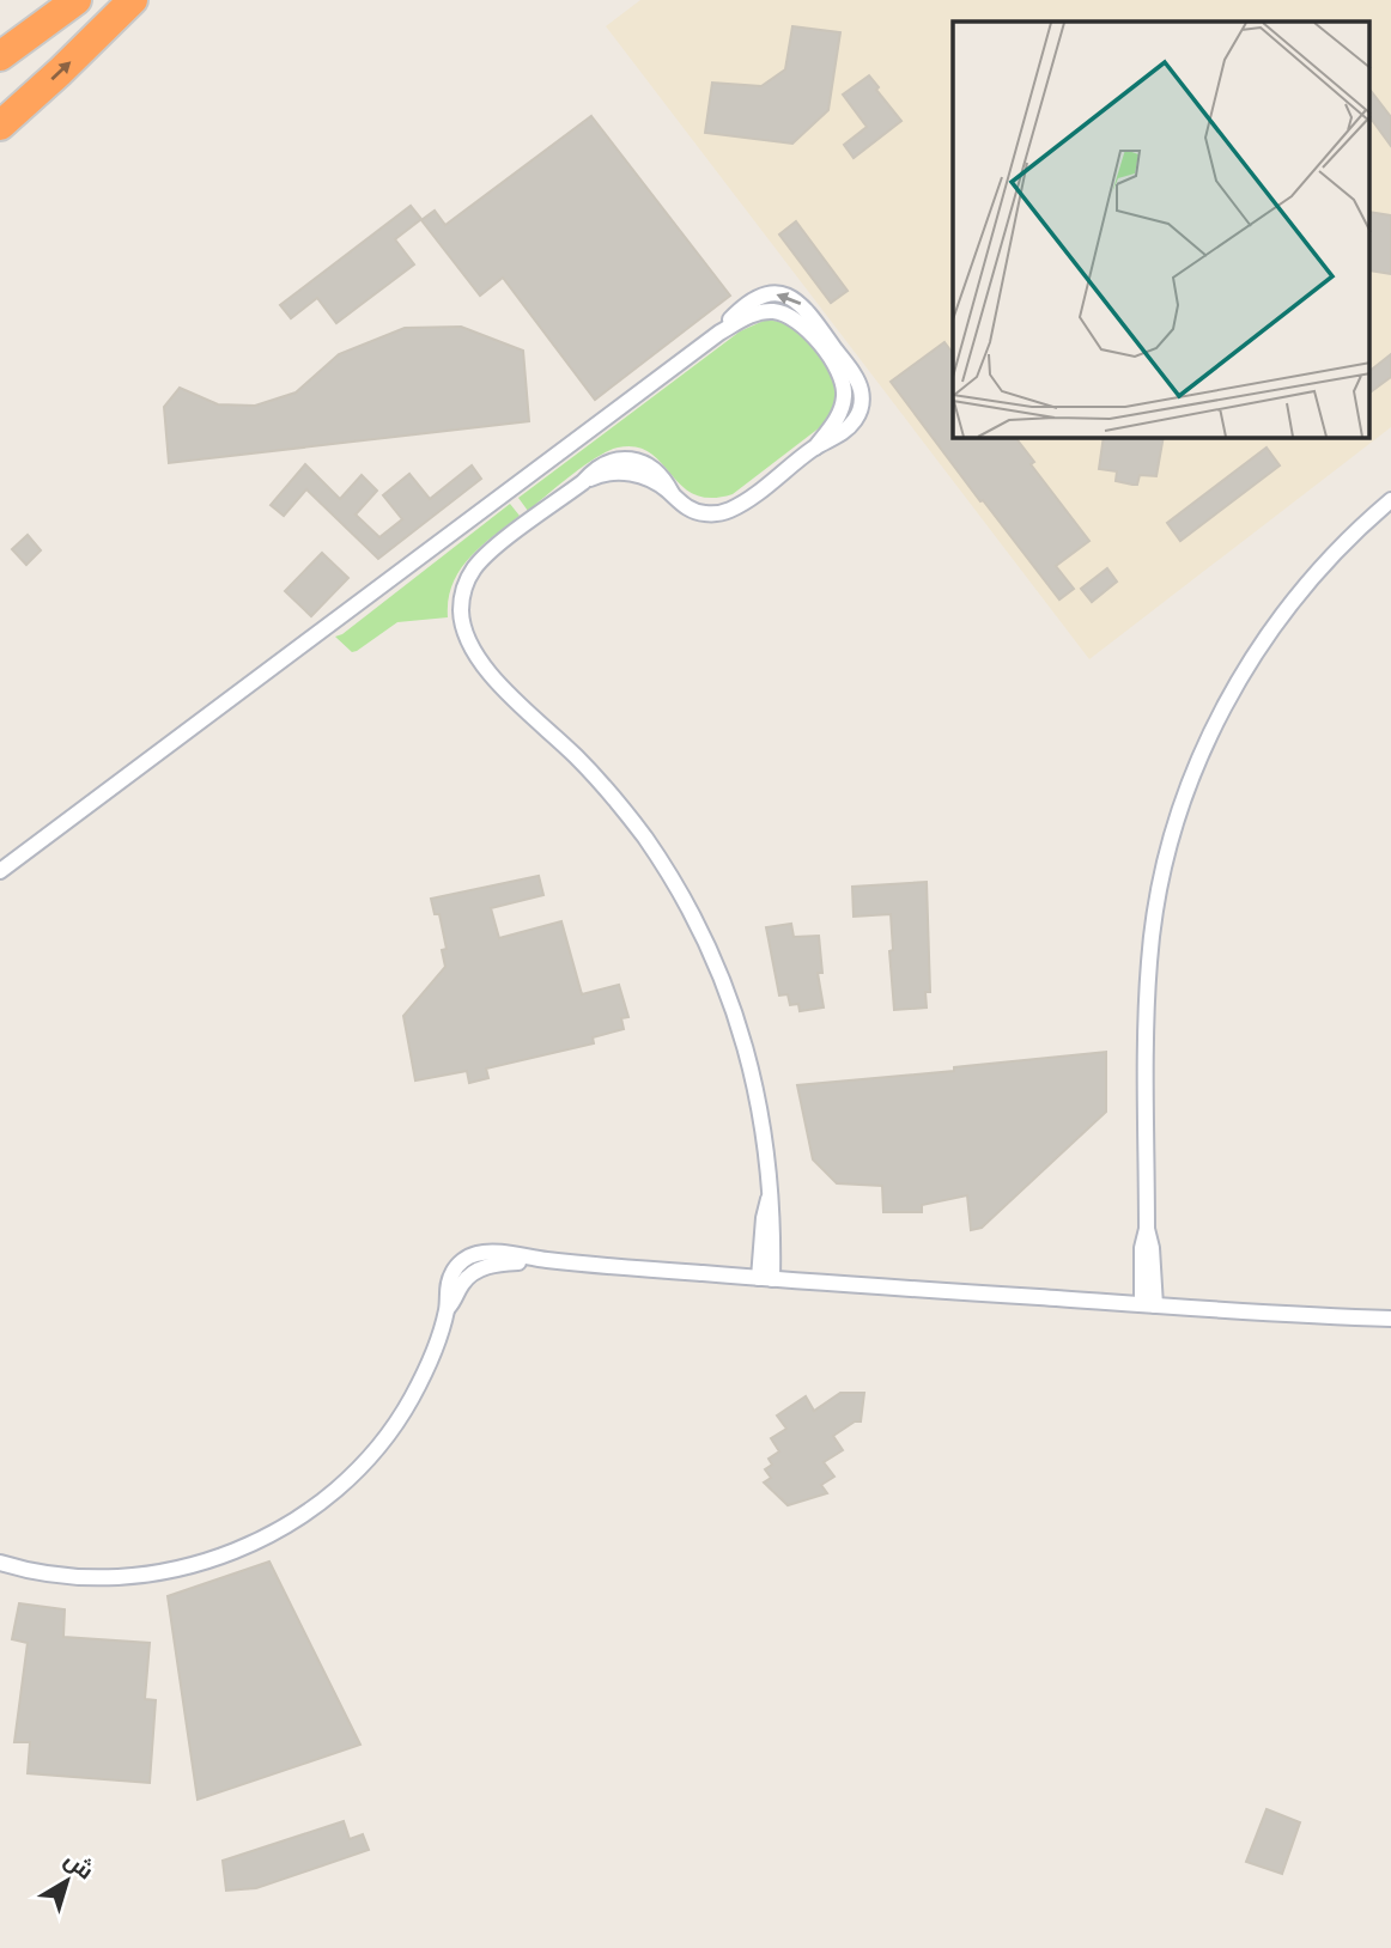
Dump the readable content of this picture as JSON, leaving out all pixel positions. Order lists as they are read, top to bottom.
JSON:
{
  "north": "top right"
}
